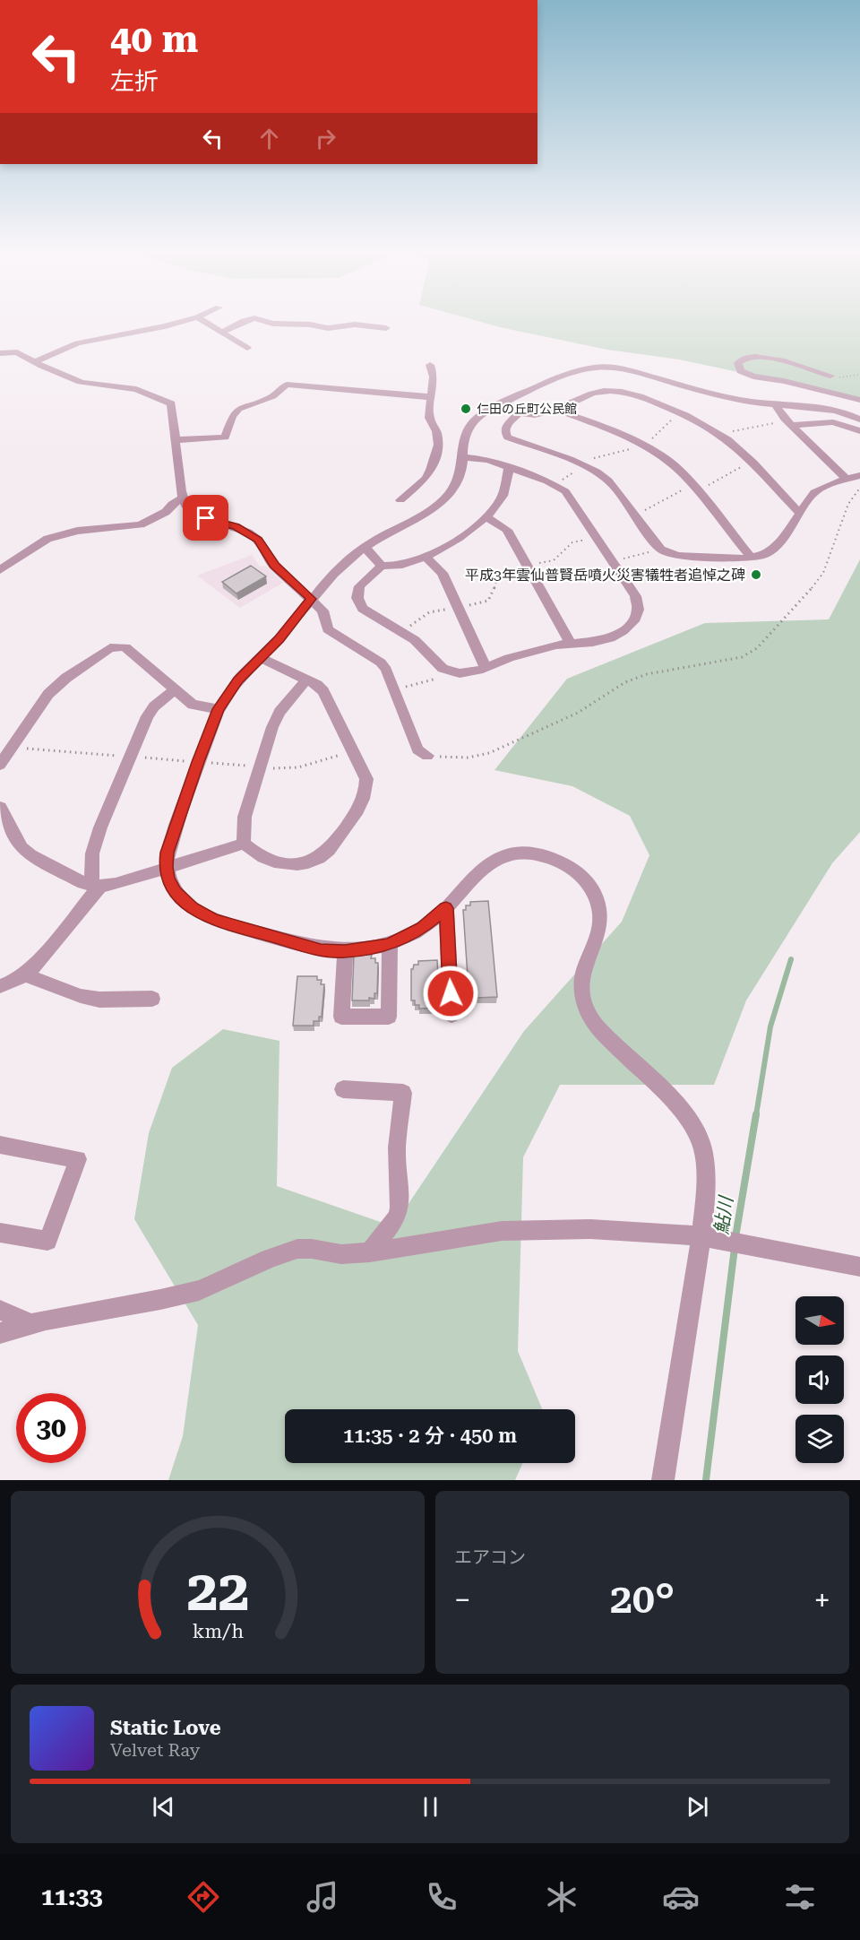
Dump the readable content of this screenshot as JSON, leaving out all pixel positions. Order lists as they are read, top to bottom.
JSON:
{
  "water": ["鮎川"],
  "places": ["仁田の丘町公民館", "平成3年雲仙普賢岳噴火災害犠牲者追悼之碑"],
  "north": "right",
  "page": {
    "turn": ["40 m", "左折"],
    "limit": "30",
    "trip": "11:35 · 2 分 · 450 m",
    "tile": "エアコン",
    "heat": ["−", "20°", "+"],
    "song": ["Static Love", "Velvet Ray"],
    "tabs": "11:33",
    "gauge": ["22", "km/h"]
  }
}
